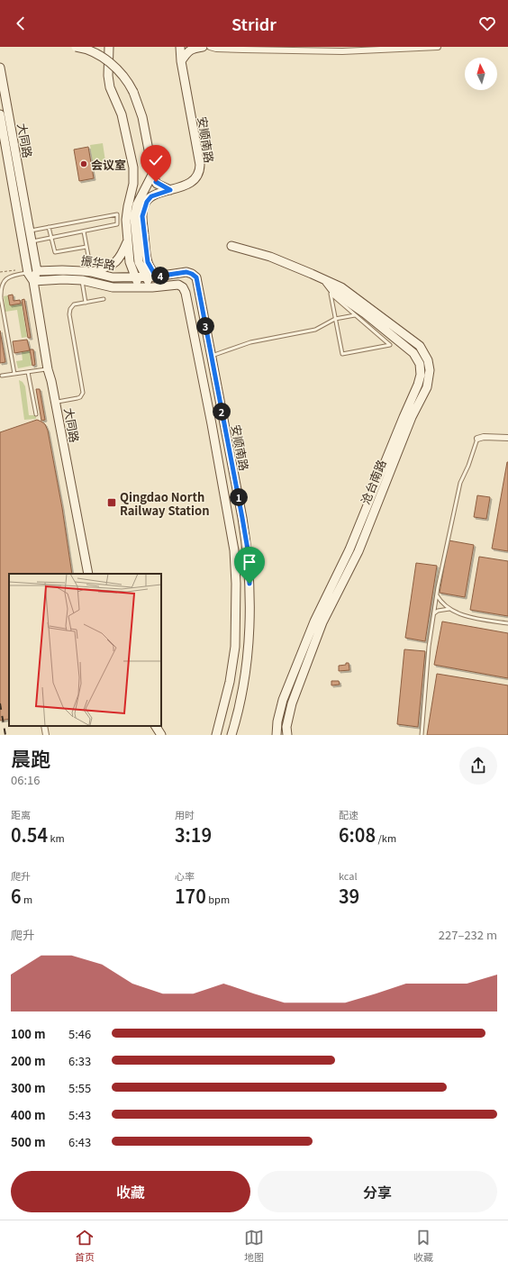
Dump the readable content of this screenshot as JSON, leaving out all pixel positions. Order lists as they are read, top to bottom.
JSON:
{
  "streets": {
    "street": [
      "安顺南路",
      "大同路",
      "振华路",
      "沧台南路"
    ]
  },
  "crossings": [
    ["安顺南路", "振华路"],
    ["大同路", "振华路"]
  ],
  "places": {
    "other": ["会议室"],
    "transit": ["Qingdao North Railway Station"]
  },
  "north": "top",
  "page": {
    "header": "Stridr",
    "pins": [
      "4",
      "3",
      "2",
      "1"
    ],
    "heading": ["晨跑", "06:16"],
    "stats": [
      ["距离", "0.54 km"],
      ["用时", "3:19"],
      ["配速", "6:08 /km"],
      ["爬升", "6 m"],
      ["心率", "170 bpm"],
      ["kcal", "39"]
    ],
    "chart": ["爬升", "227–232 m"],
    "list": [
      {
        "name": "100 m",
        "note": "5:46"
      },
      {
        "name": "200 m",
        "note": "6:33"
      },
      {
        "name": "300 m",
        "note": "5:55"
      },
      {
        "name": "400 m",
        "note": "5:43"
      },
      {
        "name": "500 m",
        "note": "6:43"
      }
    ],
    "buttons": ["收藏", "分享"],
    "tabs": ["首页", "地图", "收藏"]
  }
}
